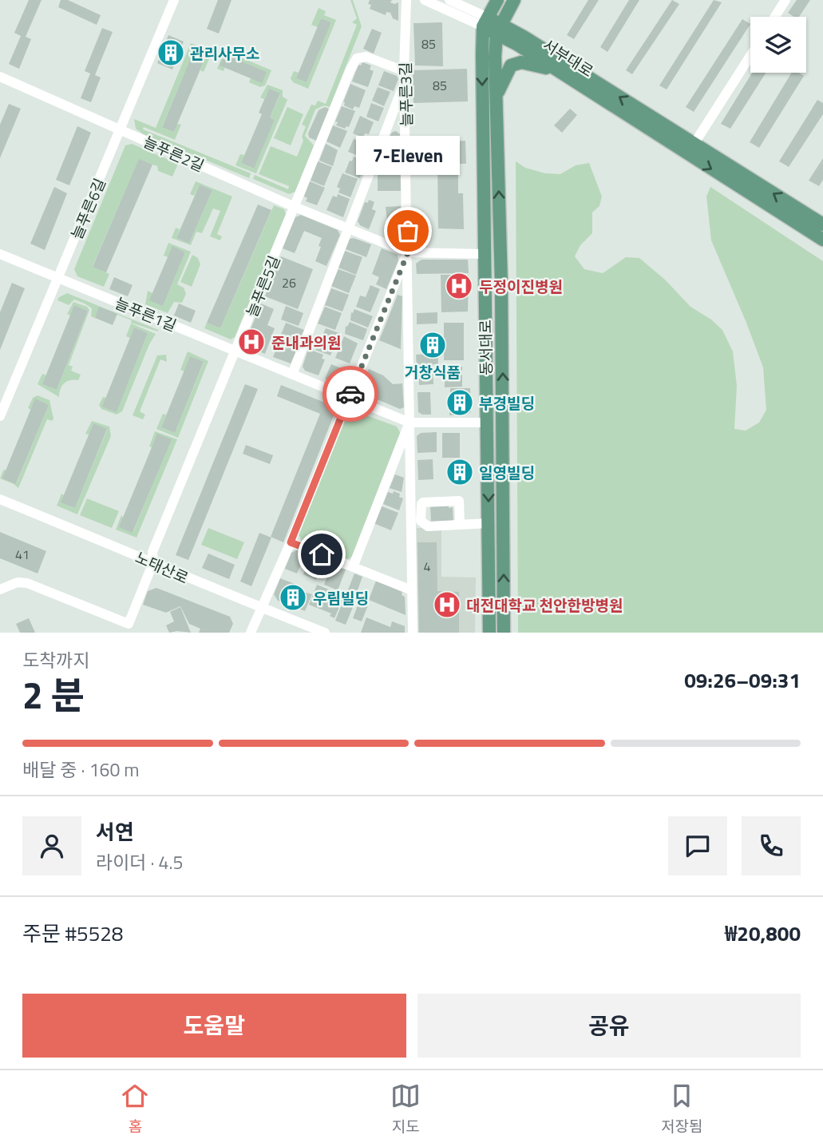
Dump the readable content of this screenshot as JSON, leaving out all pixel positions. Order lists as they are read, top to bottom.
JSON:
{
  "streets": {
    "main road": ["서부대로", "동서대로"],
    "street": [
      "늘푸른3길",
      "늘푸른2길",
      "늘푸른6길",
      "늘푸른5길",
      "늘푸른1길",
      "노태산로"
    ]
  },
  "crossings": [
    ["서부대로", "동서대로"],
    ["늘푸른3길", "늘푸른2길"],
    ["늘푸른3길", "늘푸른5길"],
    ["늘푸른3길", "늘푸른1길"],
    ["늘푸른2길", "늘푸른6길"],
    ["늘푸른2길", "늘푸른5길"],
    ["늘푸른2길", "동서대로"],
    ["늘푸른6길", "늘푸른1길"],
    ["늘푸른5길", "늘푸른1길"],
    ["늘푸른5길", "노태산로"],
    ["늘푸른1길", "동서대로"]
  ],
  "places": {
    "building": [
      "관리사무소",
      "거창식품",
      "부경빌딩",
      "일영빌딩",
      "우림빌딩"
    ],
    "other": ["7-Eleven"],
    "hospital": ["두정이진병원", "준내과의원", "대전대학교 천안한방병원"]
  },
  "house_numbers": [
    "85",
    "85",
    "26",
    "41",
    "4"
  ],
  "page": {
    "bubble": "7-Eleven",
    "heading": ["2 분", "도착까지", "09:26–09:31"],
    "panel": [
      "서연",
      "라이더 · 4.5",
      "주문 #5528",
      "₩20,800"
    ],
    "bar": "배달 중 · 160 m",
    "buttons": ["도움말", "공유"],
    "tabs": ["홈", "지도", "저장됨"]
  }
}
